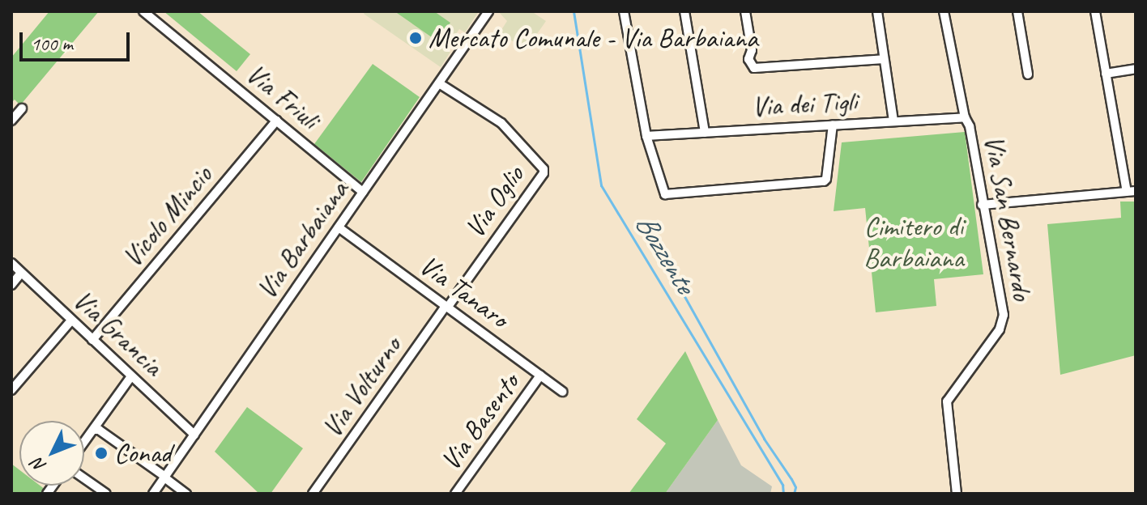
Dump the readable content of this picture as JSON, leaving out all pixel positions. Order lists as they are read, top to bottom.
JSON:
{
  "streets": {
    "street": [
      "Via Friuli",
      "Via dei Tigli",
      "Via Oglio",
      "Vicolo Mincio",
      "Via San Bernardo",
      "Via Barbaiana",
      "Via Tanaro",
      "Via Grancia",
      "Via Volturno",
      "Via Basento"
    ]
  },
  "crossings": [
    ["Via Friuli", "Vicolo Mincio"],
    ["Via Friuli", "Via Barbaiana"],
    ["Via dei Tigli", "Via San Bernardo"],
    ["Via Oglio", "Via Barbaiana"],
    ["Via Oglio", "Via Tanaro"],
    ["Via Oglio", "Via Volturno"],
    ["Vicolo Mincio", "Via Grancia"],
    ["Via Barbaiana", "Via Tanaro"],
    ["Via Barbaiana", "Via Grancia"],
    ["Via Tanaro", "Via Volturno"],
    ["Via Tanaro", "Via Basento"]
  ],
  "water": ["Bozzente"],
  "parks": ["Cimitero di Barbaiana"],
  "places": ["Mercato Comunale - Via Barbaiana", "Conad"],
  "scale_bar": "100 m",
  "north": "bottom left"
}
